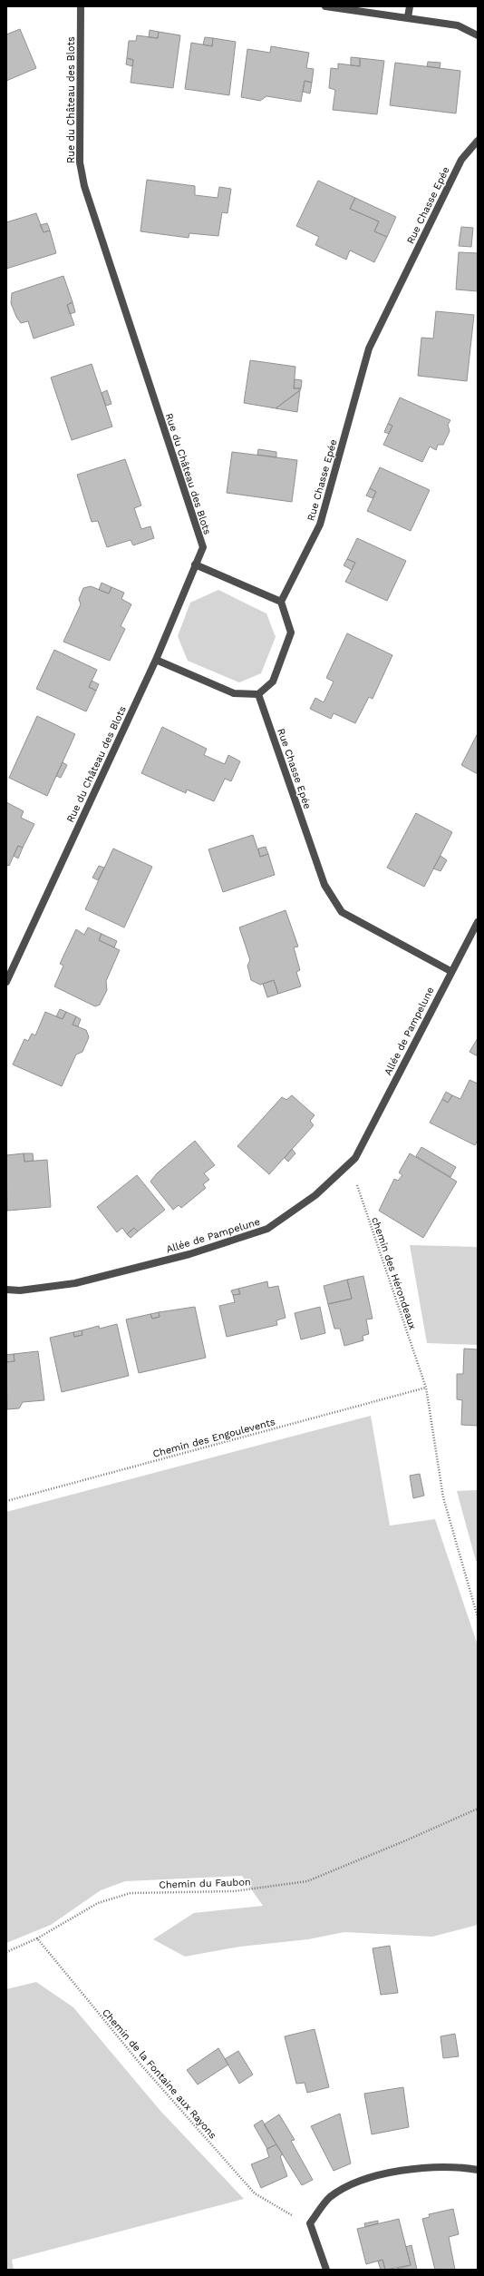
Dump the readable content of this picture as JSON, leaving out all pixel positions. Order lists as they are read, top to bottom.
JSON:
{
  "streets": {
    "street": ["Rue du Château des Blots", "Rue Chasse Epée", "Allée de Pampelune"],
    "path": [
      "chemin des Hérondeaux",
      "Chemin des Engoulevents",
      "Chemin du Faubon",
      "Chemin de la Fontaine aux Rayons"
    ]
  },
  "crossings": [
    ["Rue Chasse Epée", "Allée de Pampelune"],
    ["Allée de Pampelune", "chemin des Hérondeaux"],
    ["chemin des Hérondeaux", "Chemin des Engoulevents"],
    ["Chemin du Faubon", "Chemin de la Fontaine aux Rayons"]
  ]
}
